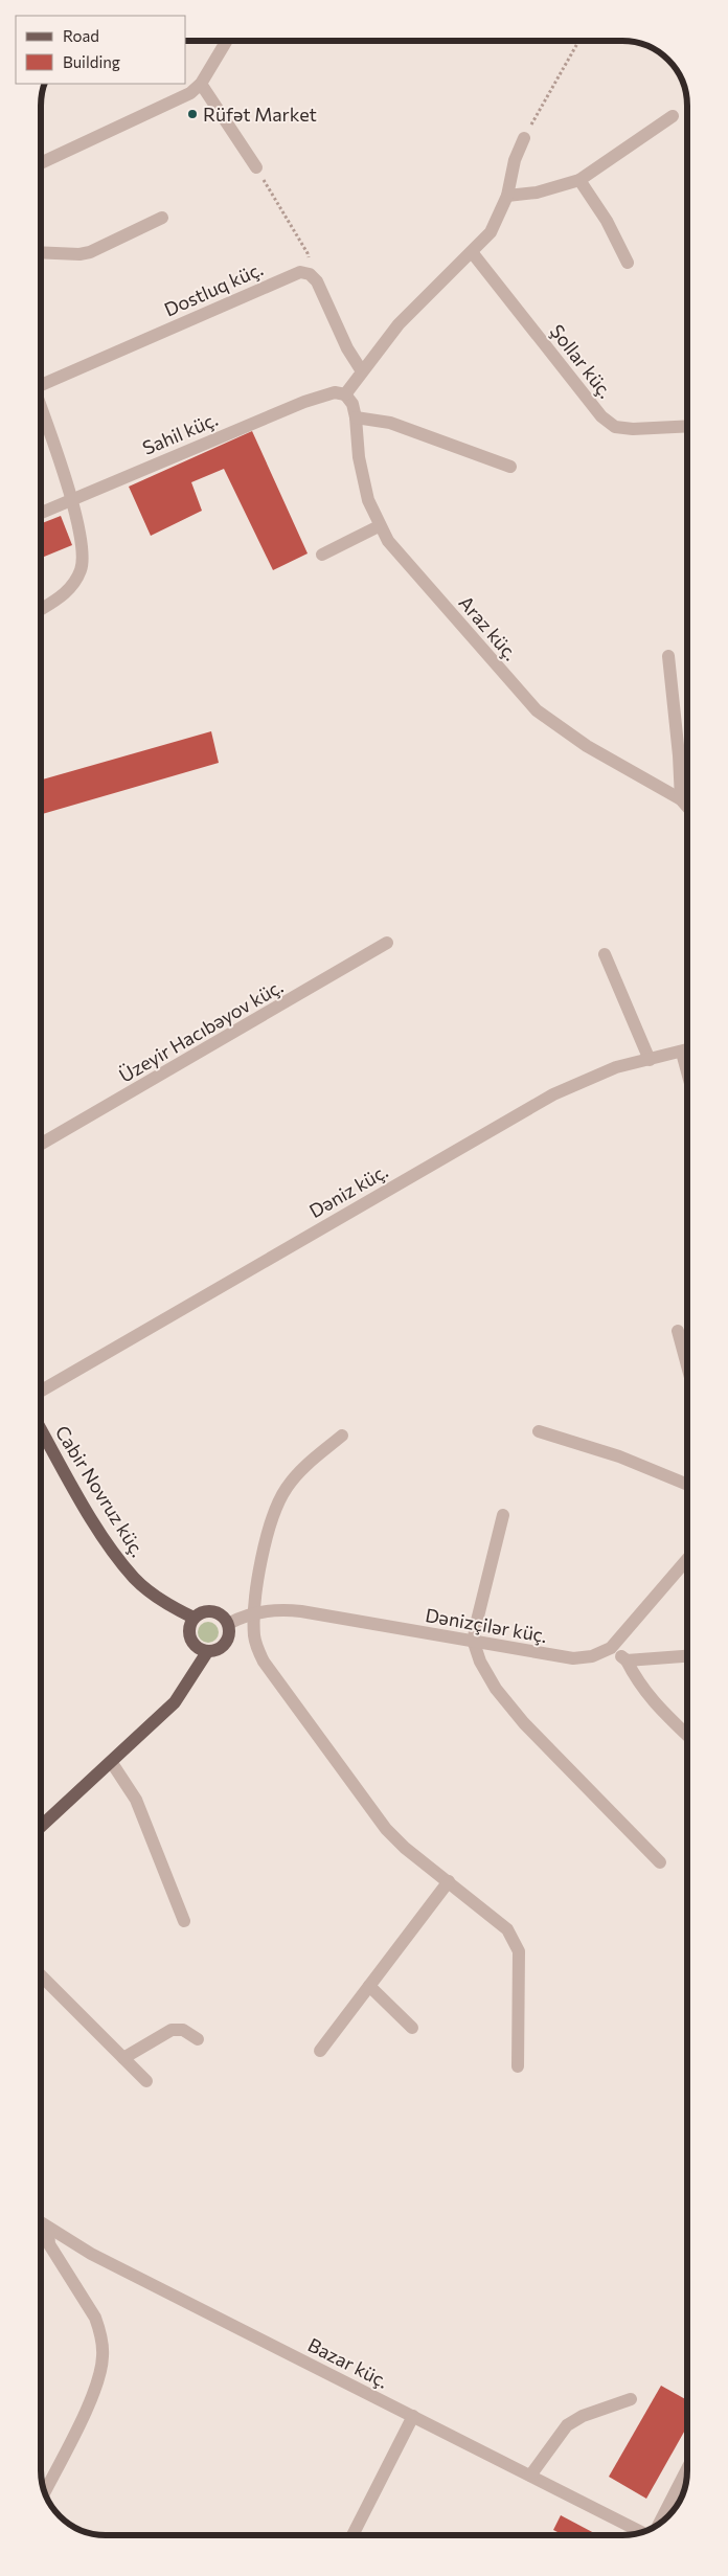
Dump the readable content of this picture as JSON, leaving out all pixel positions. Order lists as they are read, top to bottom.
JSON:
{
  "streets": {
    "main road": ["Cabir Novruz küç."],
    "street": [
      "Dostluq küç.",
      "Şollar küç.",
      "Sahil küç.",
      "Araz küç.",
      "Üzeyir Hacıbəyov küç.",
      "Dәniz küç.",
      "Dәnizçilәr küç.",
      "Bazar küç."
    ]
  },
  "crossings": [
    ["Sahil küç.", "Araz küç."],
    ["Cabir Novruz küç.", "Dәnizçilәr küç."]
  ],
  "places": ["Rüfət Market"],
  "legend": ["Road", "Building"]
}
